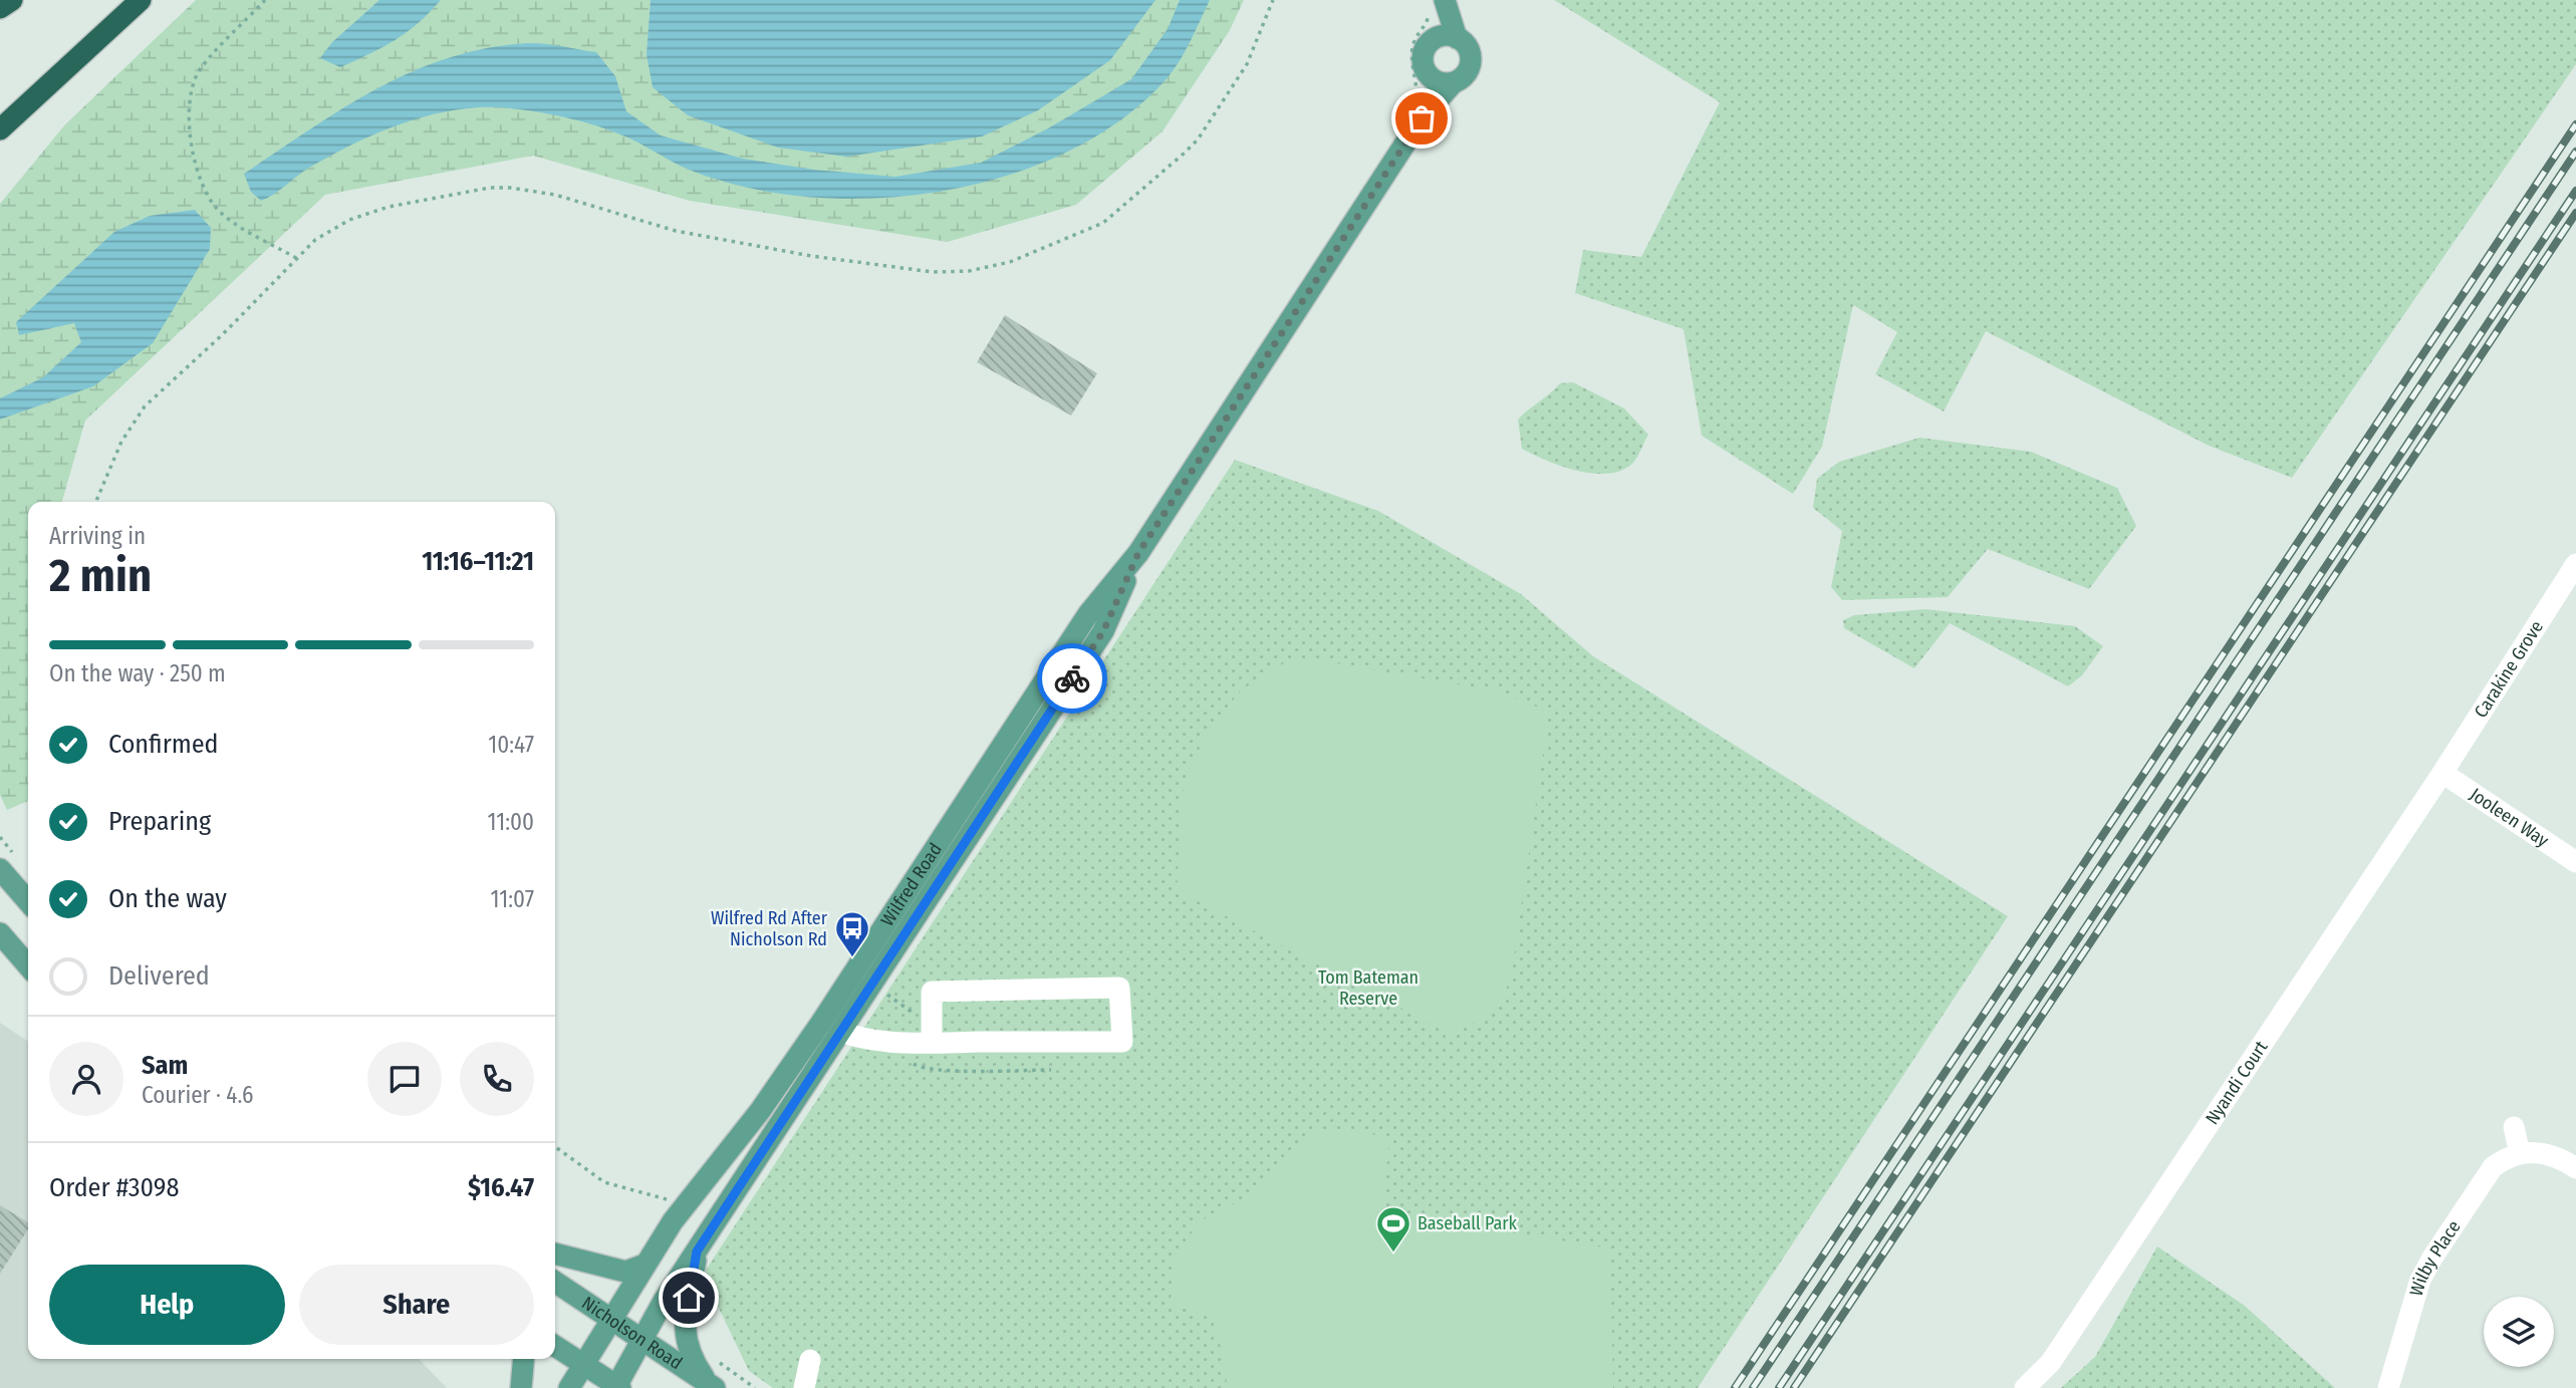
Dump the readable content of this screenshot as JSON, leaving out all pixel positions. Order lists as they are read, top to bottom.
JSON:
{
  "streets": {
    "main road": ["Wilfred Road", "Nicholson Road"],
    "street": [
      "Carakine Grove",
      "Jooleen Way",
      "Nyandi Court",
      "Wilby Place"
    ]
  },
  "crossings": [
    ["Carakine Grove", "Jooleen Way"],
    ["Carakine Grove", "Nyandi Court"],
    ["Jooleen Way", "Nyandi Court"],
    ["Wilfred Road", "Nicholson Road"]
  ],
  "parks": ["Tom Bateman Reserve"],
  "places": {
    "bus stop": ["Wilfred Rd After Nicholson Rd"],
    "sports": ["Baseball Park"]
  },
  "page": {
    "heading": ["2 min", "Arriving in", "11:16–11:21"],
    "panel": [
      "Sam",
      "Courier · 4.6",
      "Order #3098",
      "$16.47"
    ],
    "bar": "On the way · 250 m",
    "list": [
      ["Confirmed", "10:47"],
      ["Preparing", "11:00"],
      ["On the way", "11:07"],
      "Delivered"
    ],
    "buttons": ["Help", "Share"]
  }
}
